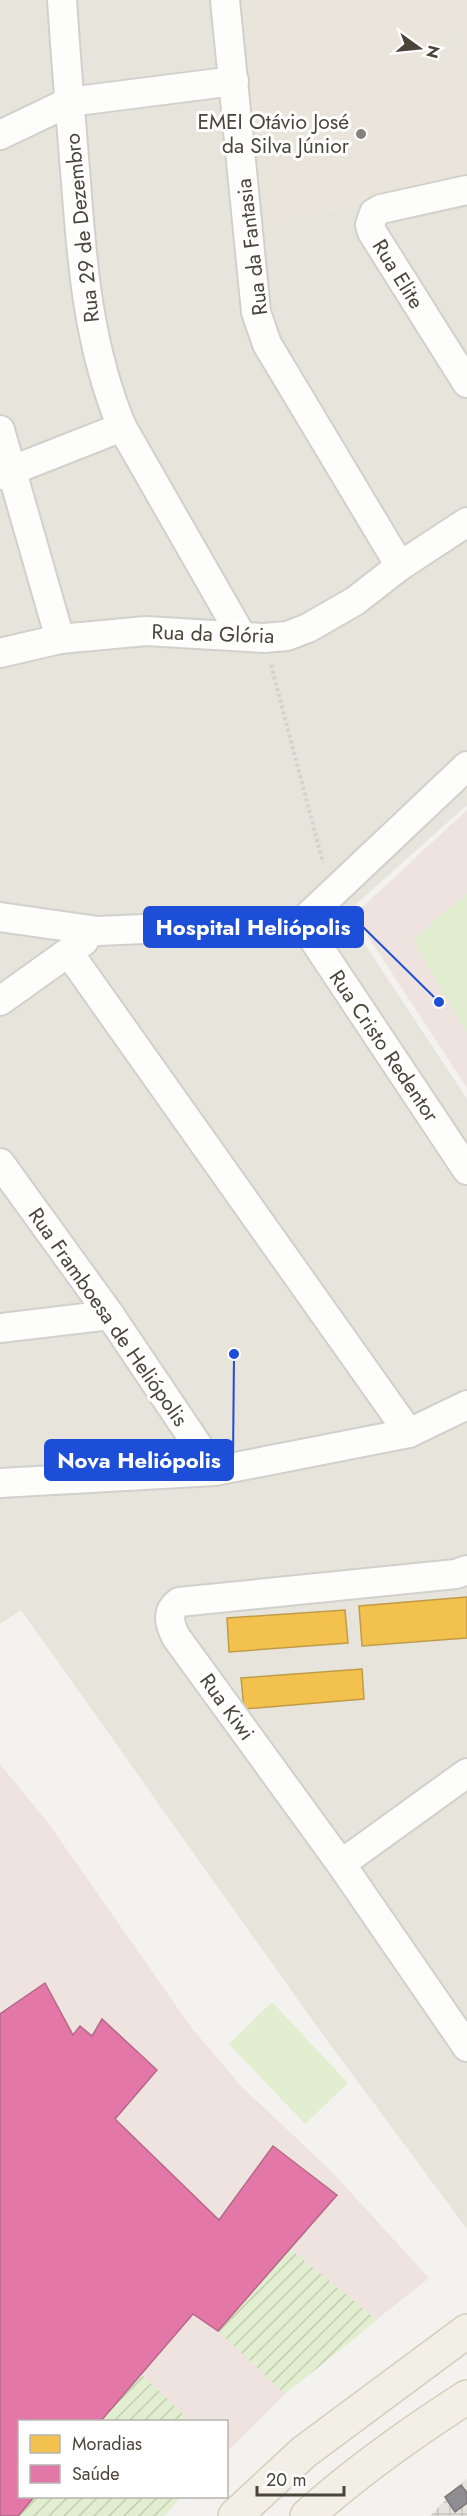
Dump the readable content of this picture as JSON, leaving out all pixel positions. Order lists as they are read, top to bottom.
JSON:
{
  "streets": {
    "street": [
      "Rua 29 de Dezembro",
      "Rua da Fantasia",
      "Rua Elite",
      "Rua da Glória",
      "Rua Cristo Redentor",
      "Rua Framboesa de Heliópolis",
      "Rua Kiwi"
    ]
  },
  "crossings": [
    ["Rua 29 de Dezembro", "Rua da Glória"],
    ["Rua da Fantasia", "Rua da Glória"]
  ],
  "places": ["EMEI Otávio José da Silva Júnior", "Hospital Heliópolis", "Nova Heliópolis"],
  "legend": ["Moradias", "Saúde"],
  "scale_bar": "20 m",
  "north": "right"
}
